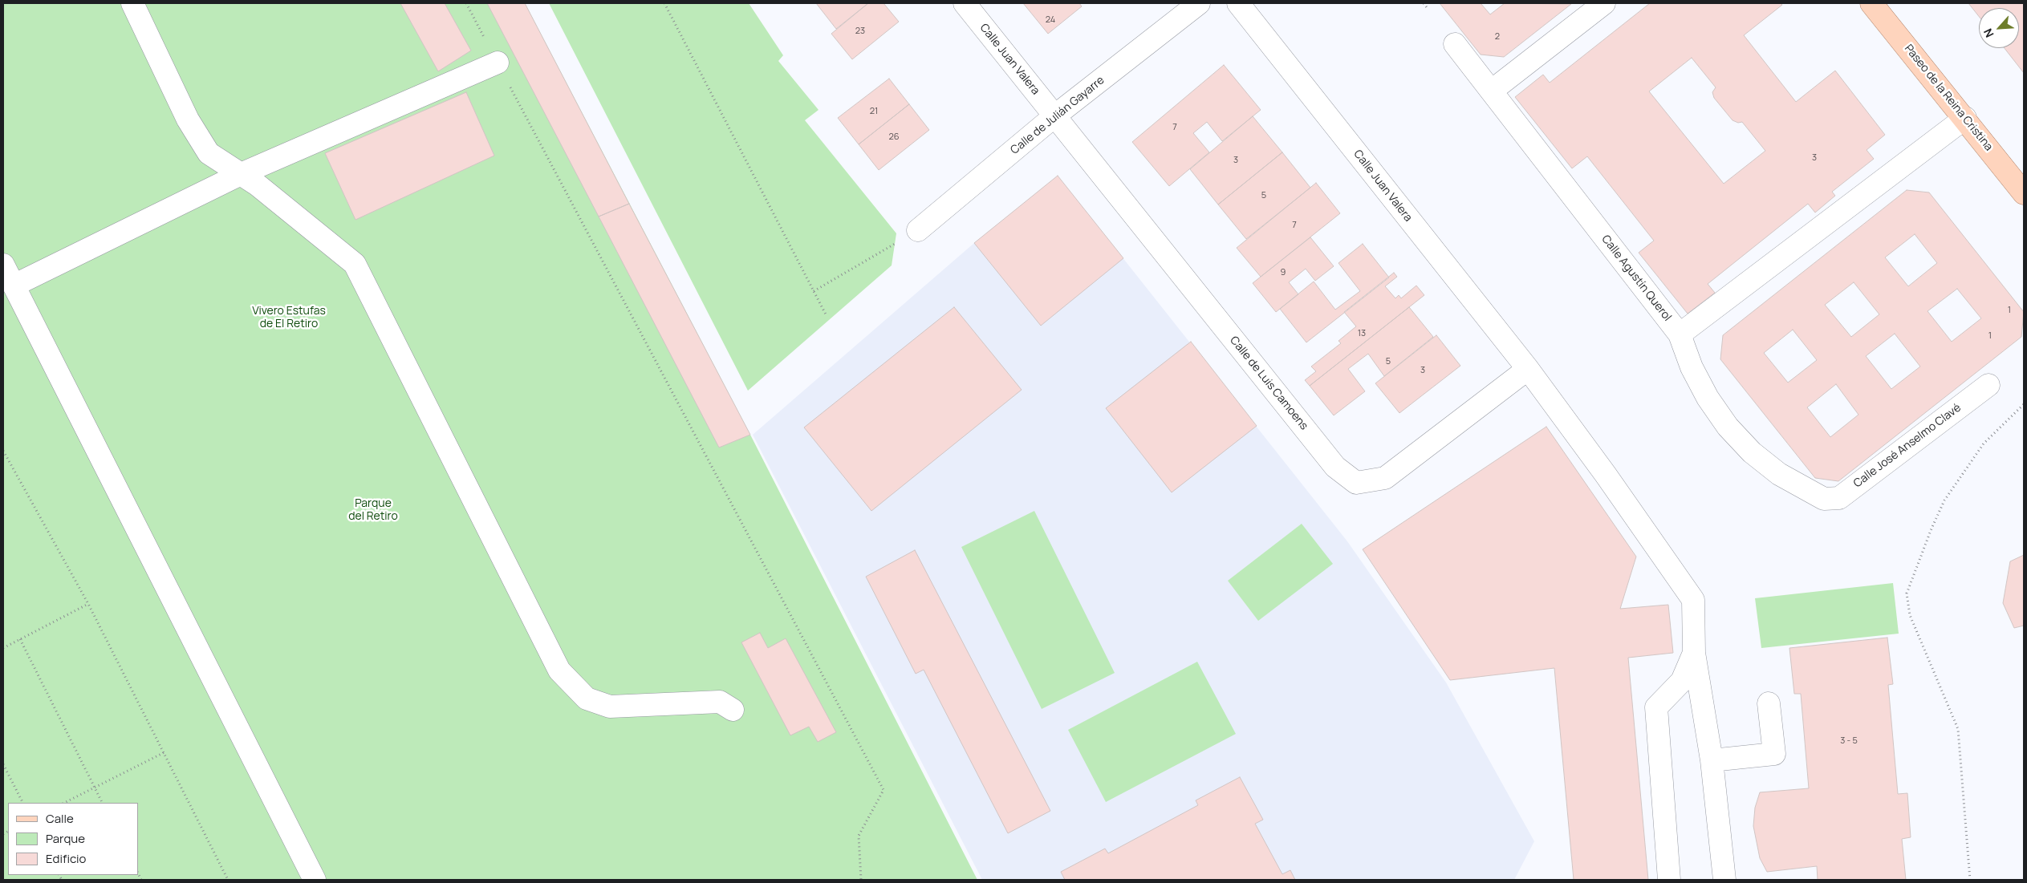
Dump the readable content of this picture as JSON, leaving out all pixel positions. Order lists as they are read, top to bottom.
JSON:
{
  "streets": {
    "main road": ["Paseo de la Reina Cristina"],
    "street": [
      "Calle Juan Valera",
      "Calle de Julián Gayarre",
      "Calle Agustín Querol",
      "Calle de Luis Camoens",
      "Calle José Anselmo Clavé"
    ]
  },
  "crossings": [
    ["Calle Juan Valera", "Calle de Julián Gayarre"],
    ["Calle Juan Valera", "Calle de Luis Camoens"],
    ["Calle de Julián Gayarre", "Calle de Luis Camoens"],
    ["Calle Agustín Querol", "Calle José Anselmo Clavé"]
  ],
  "parks": ["Vivero Estufas de El Retiro", "Parque del Retiro"],
  "house_numbers": [
    "24",
    "23",
    "2",
    "21",
    "7",
    "26",
    "3",
    "3",
    "5",
    "7",
    "9",
    "1",
    "13",
    "1",
    "5",
    "3",
    "3 - 5"
  ],
  "legend": ["Calle", "Parque", "Edificio"],
  "north": "bottom left"
}
